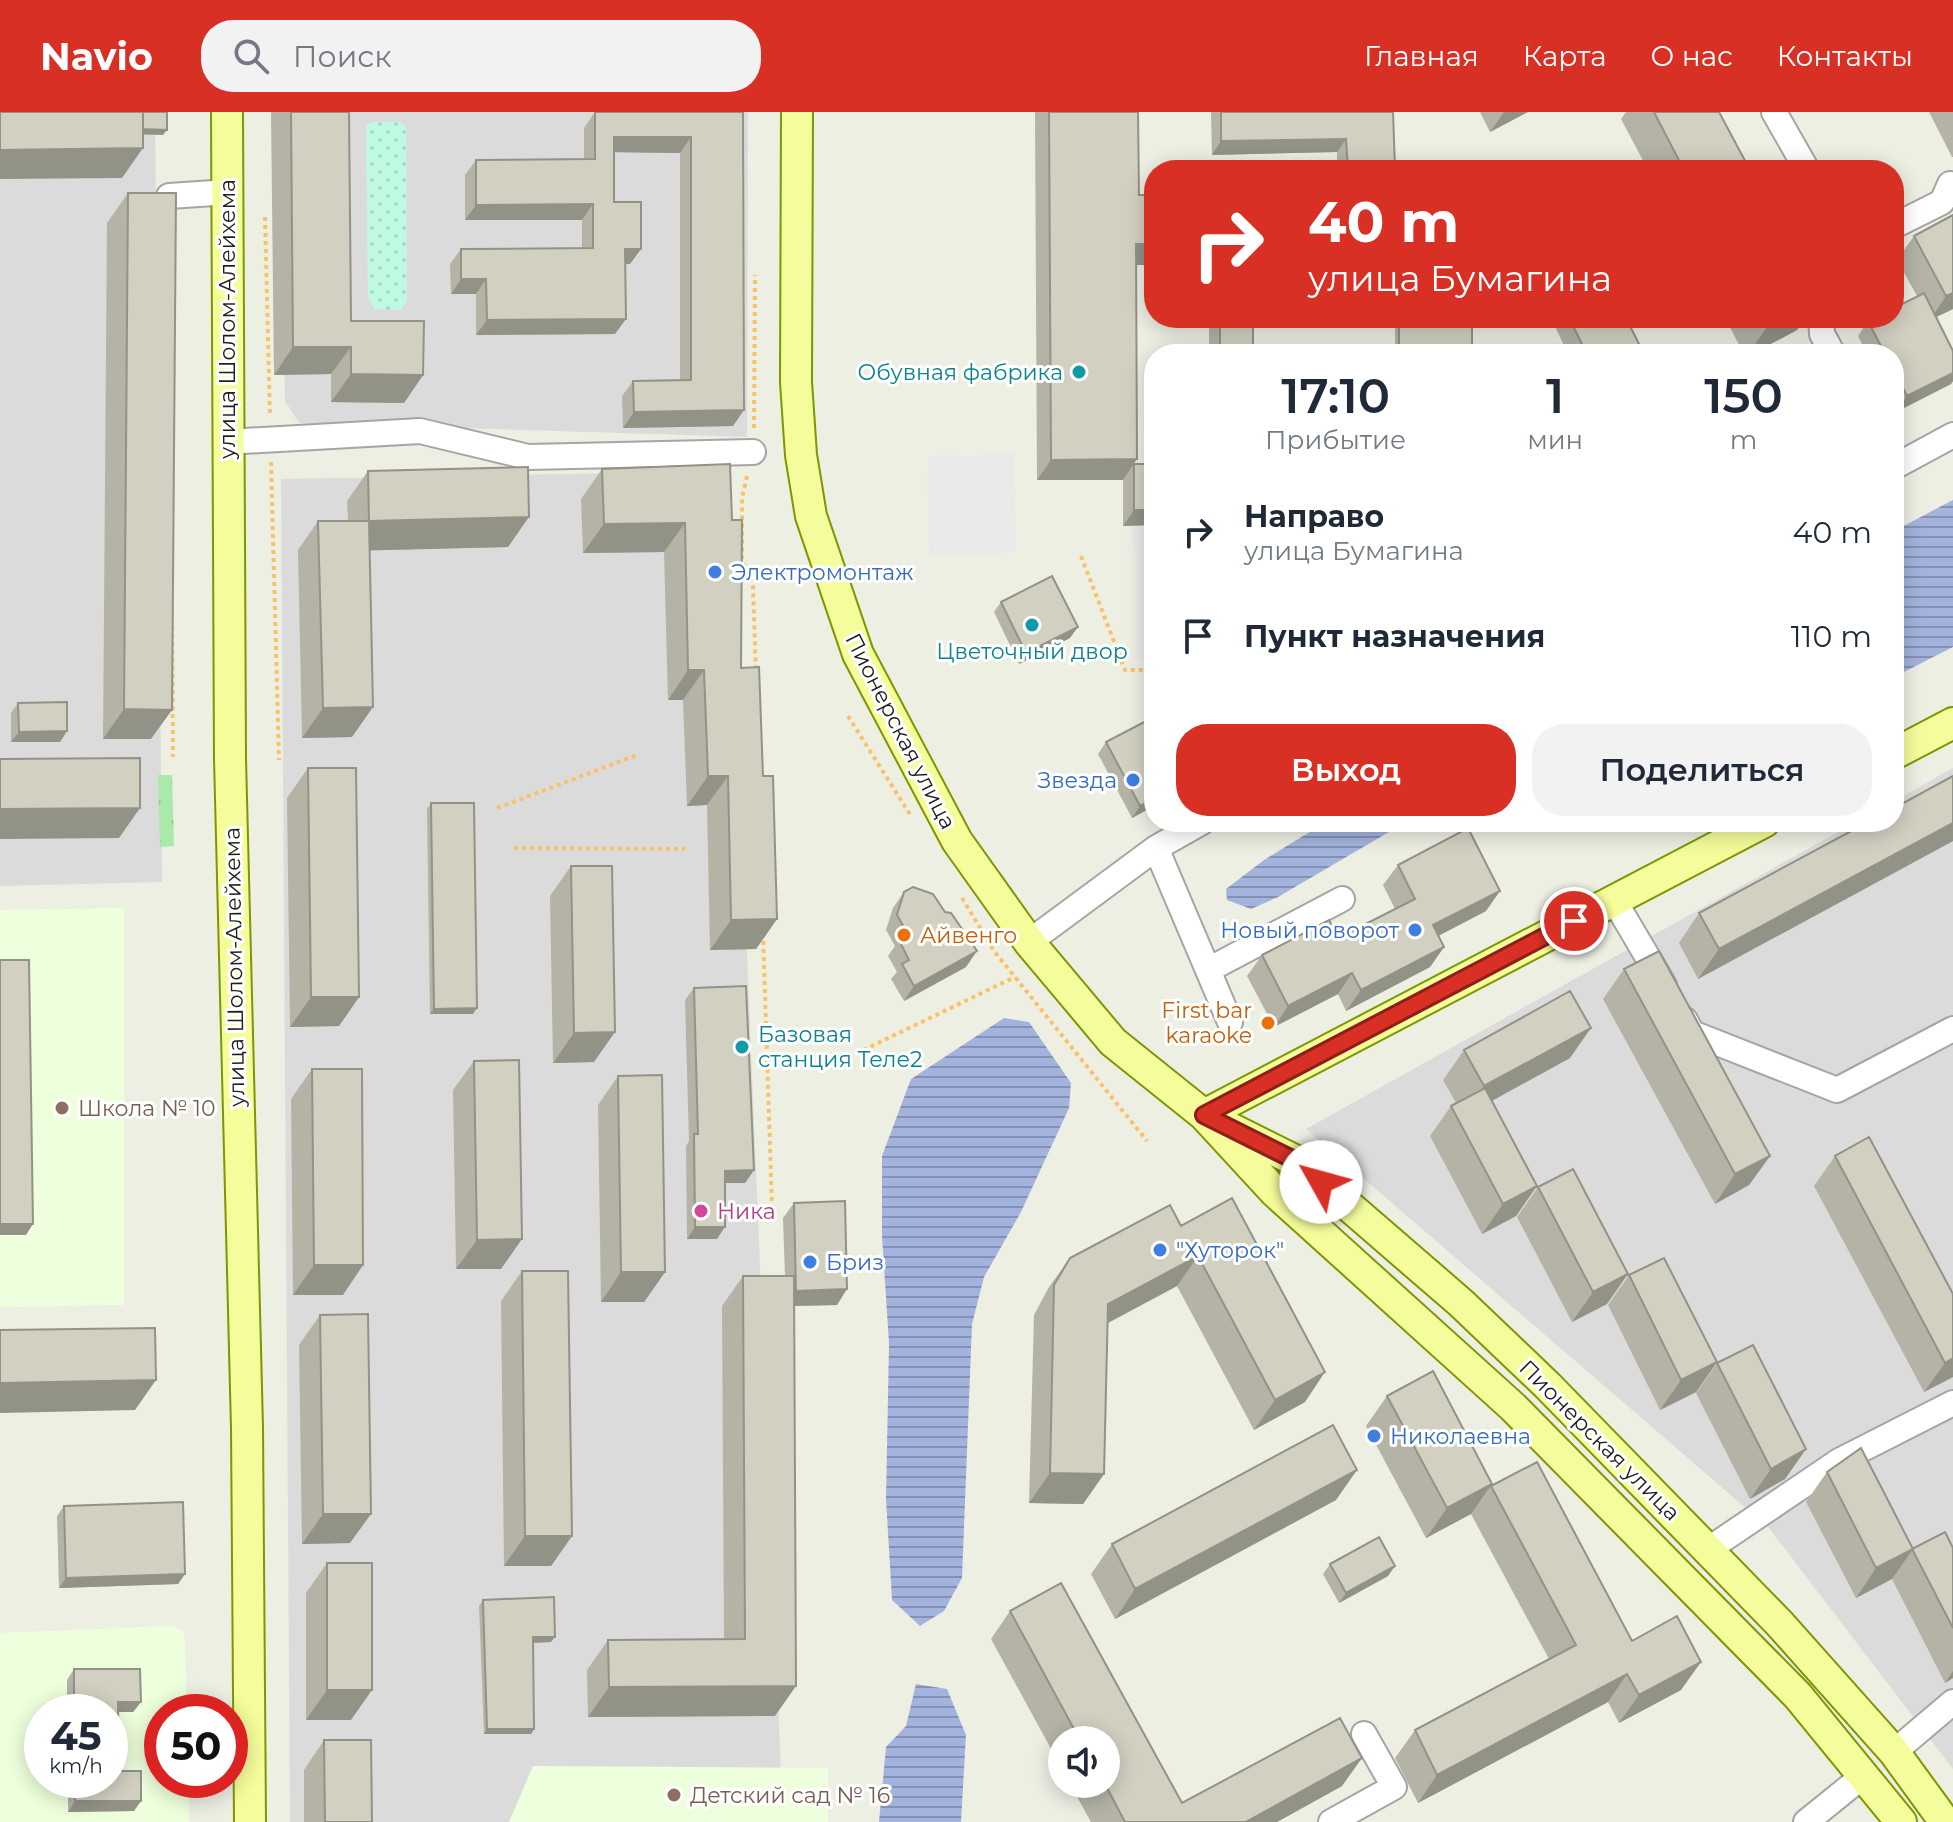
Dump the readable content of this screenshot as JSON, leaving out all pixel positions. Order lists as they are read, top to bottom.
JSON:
{
  "streets": {
    "main road": ["улица Шолом-Алейхема", "Пионерская улица"]
  },
  "places": [
    "Обувная фабрика",
    "Электромонтаж",
    "Цветочный двор",
    "Звезда",
    "Новый поворот",
    "Айвенго",
    "First bar karaoke",
    "Базовая станция Теле2",
    "Школа № 10",
    "Ника",
    "\"Хуторок\"",
    "Бриз",
    "Николаевна",
    "Детский сад № 16"
  ],
  "page": {
    "header": "Navio",
    "search": "Поиск",
    "nav": [
      "Главная",
      "Карта",
      "О нас",
      "Контакты"
    ],
    "turn": ["40 m", "улица Бумагина"],
    "eta": [
      "17:10",
      "Прибытие",
      "1",
      "мин",
      "150",
      "m"
    ],
    "list": [
      {
        "name": "Направо",
        "note": "улица Бумагина",
        "value": "40 m"
      },
      {
        "name": "Пункт назначения",
        "value": "110 m"
      }
    ],
    "buttons": ["Выход", "Поделиться"],
    "speed": "45 km/h",
    "limit": "50"
  }
}
